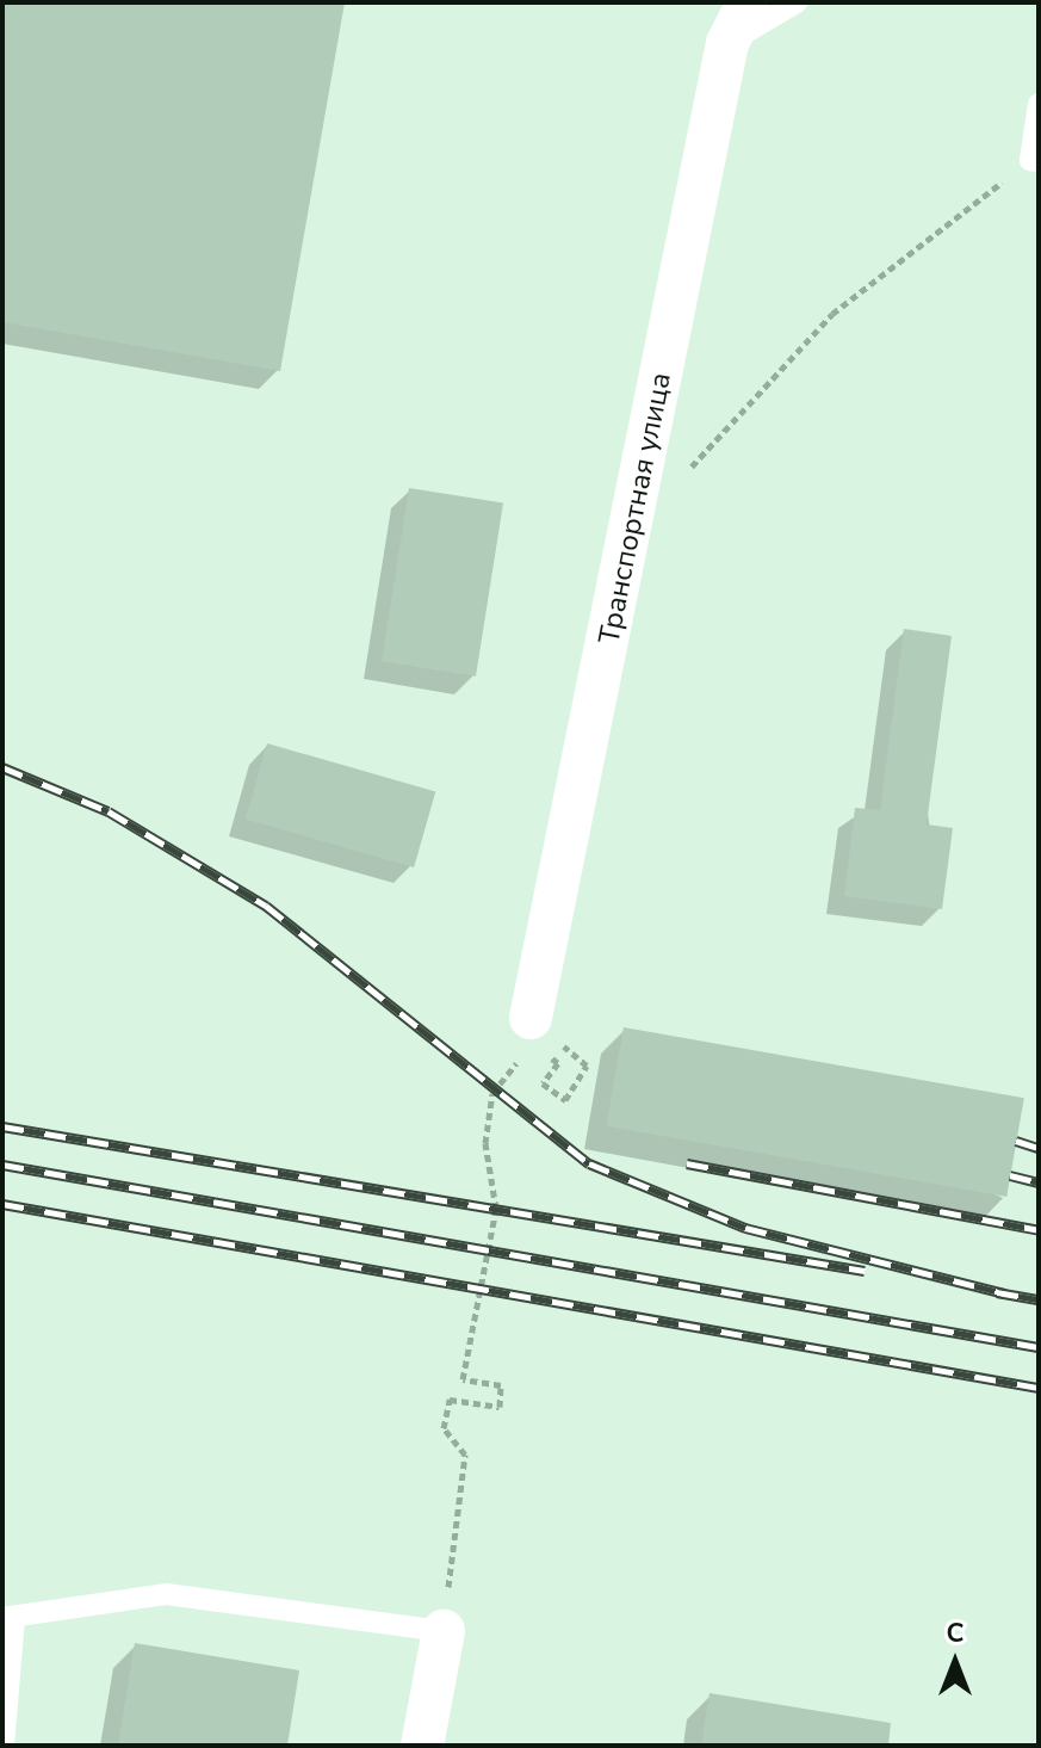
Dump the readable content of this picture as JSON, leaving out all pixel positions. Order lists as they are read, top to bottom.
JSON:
{
  "streets": {
    "street": ["Транспортная улица"]
  },
  "north": "top"
}
